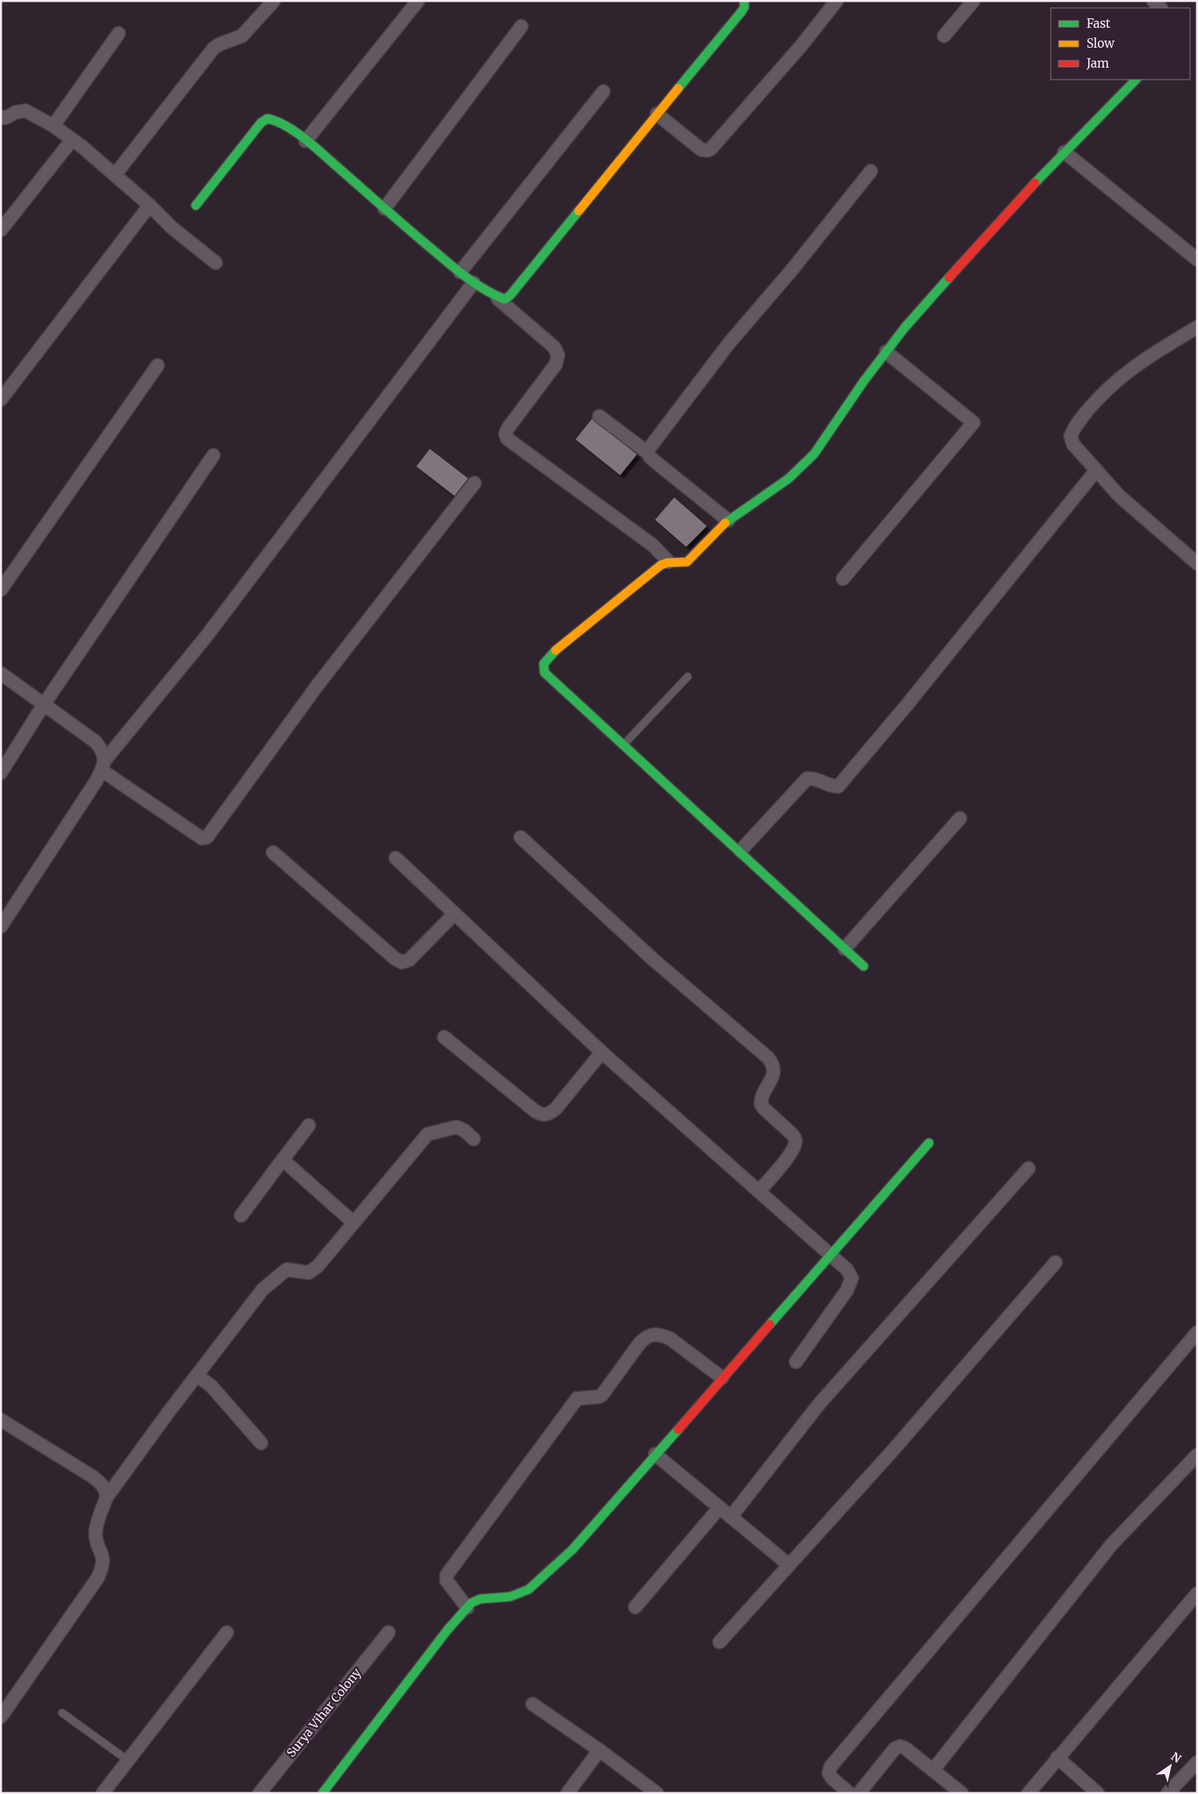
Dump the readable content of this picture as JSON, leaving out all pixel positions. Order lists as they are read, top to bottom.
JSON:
{
  "streets": {
    "street": ["Surya Vihar Colony"]
  },
  "legend": ["Fast", "Slow", "Jam"],
  "north": "top right"
}
